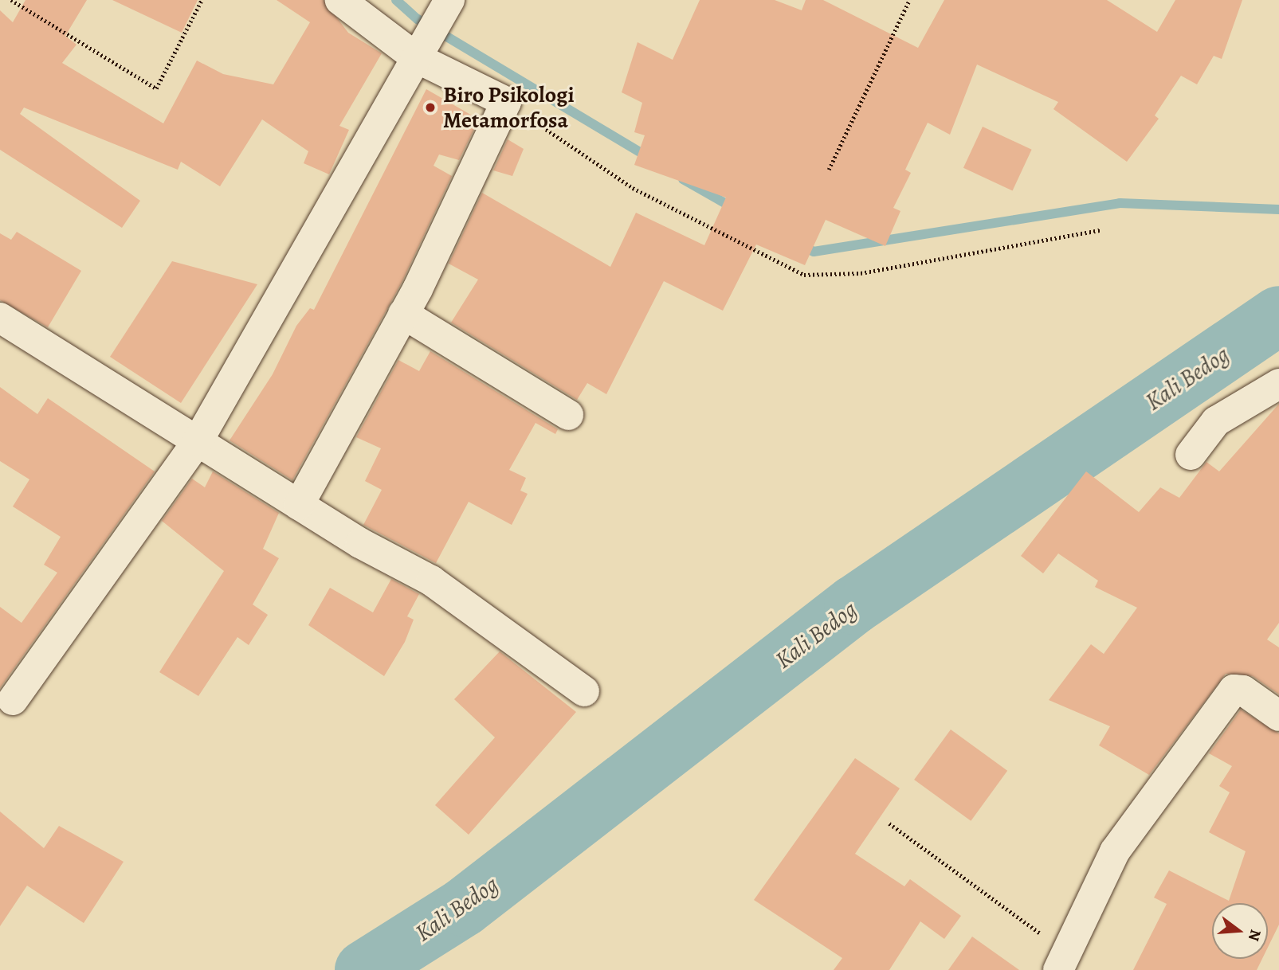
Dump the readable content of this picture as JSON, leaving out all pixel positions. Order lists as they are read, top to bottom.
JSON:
{
  "water": ["Kali Bedog"],
  "places": ["Biro Psikologi Metamorfosa"],
  "north": "right"
}
